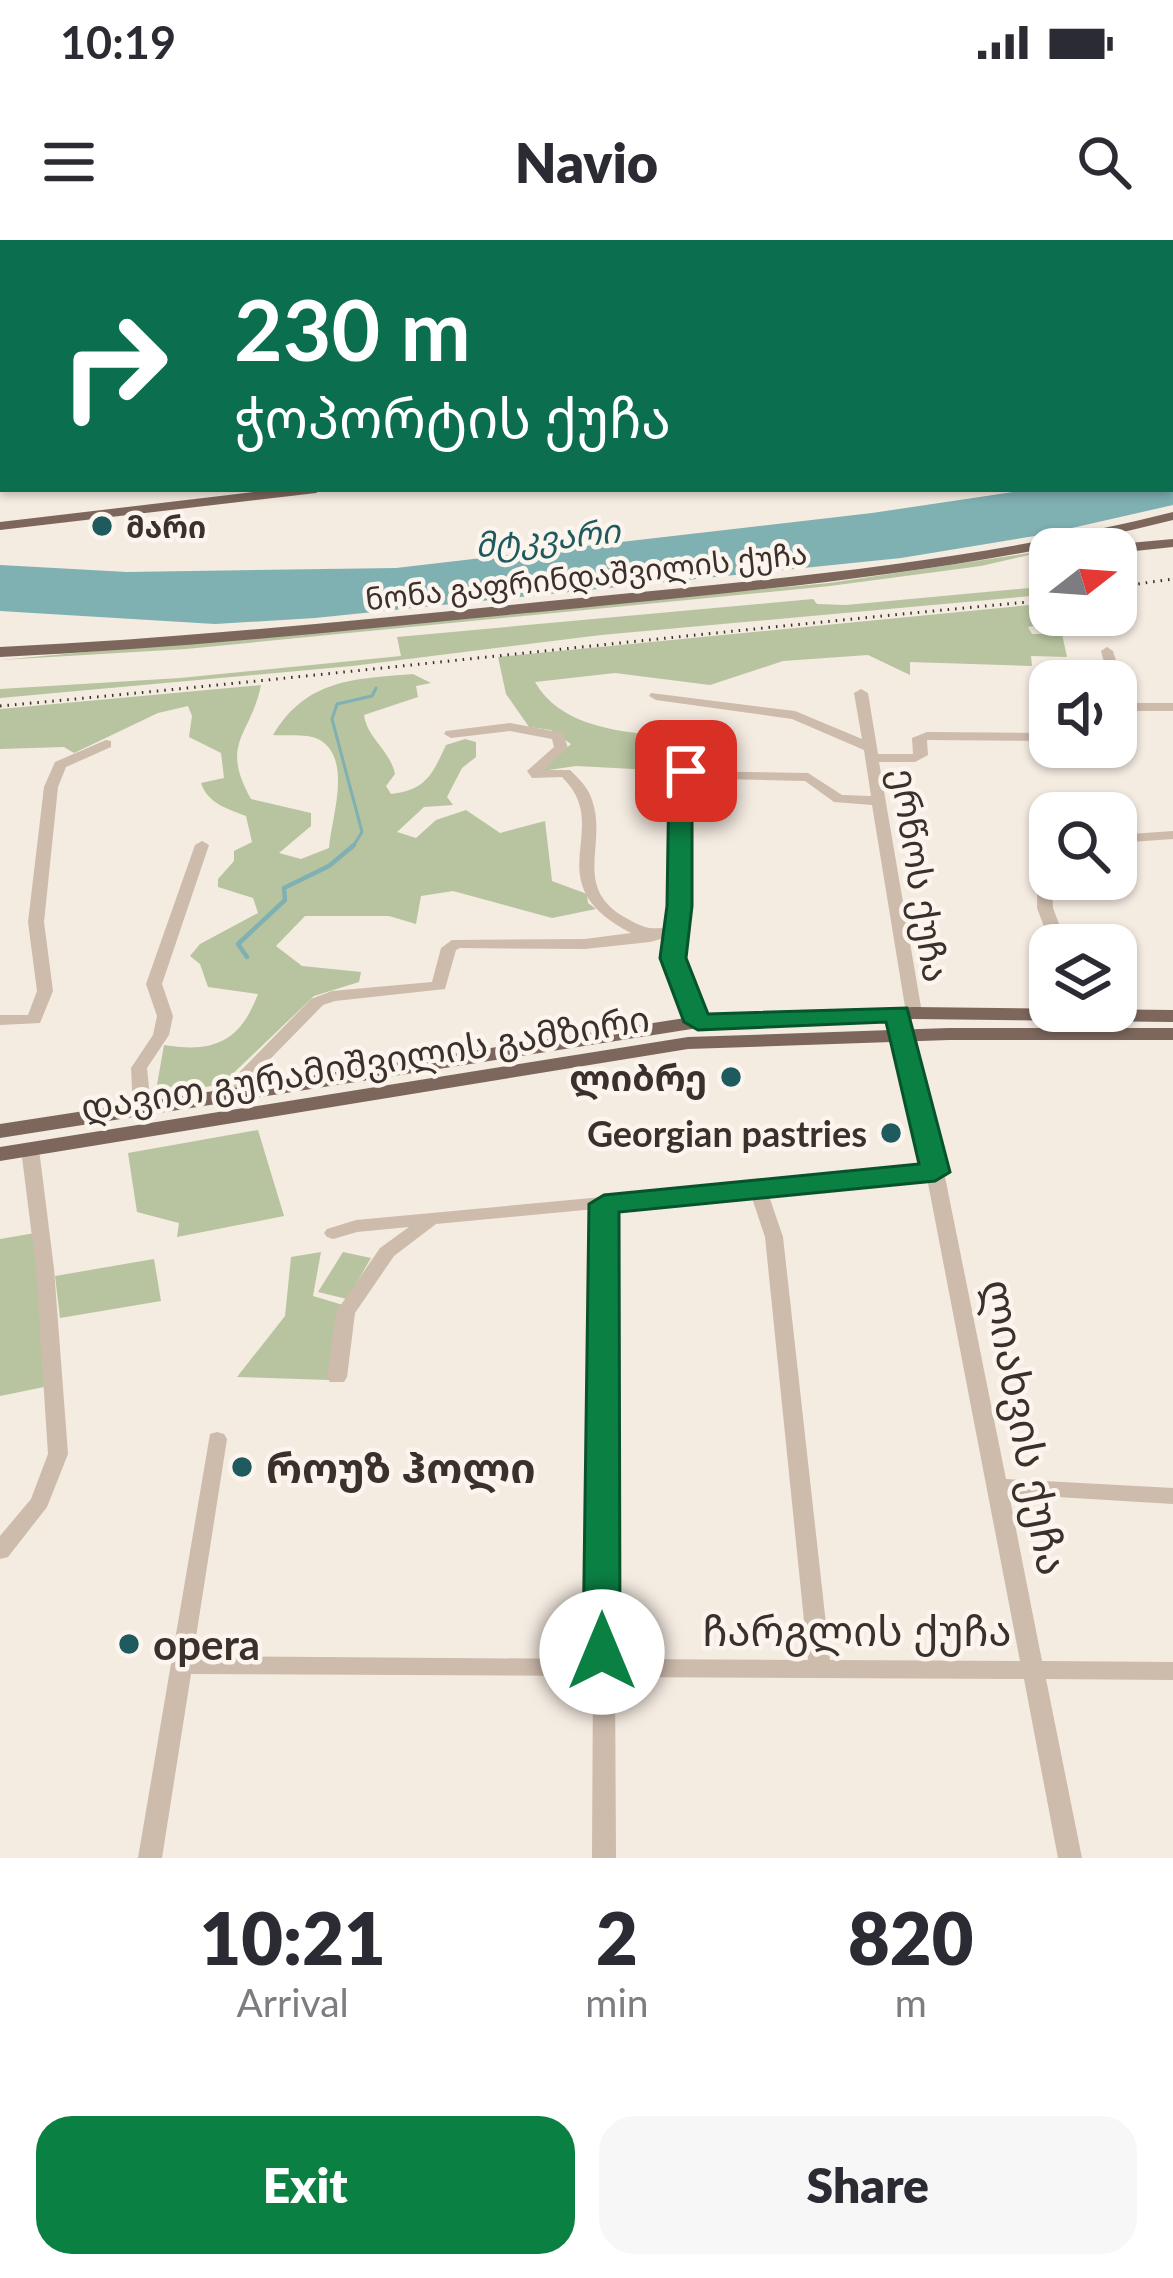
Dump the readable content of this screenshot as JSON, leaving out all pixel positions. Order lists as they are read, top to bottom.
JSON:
{
  "streets": {
    "main road": ["ნონა გაფრინდაშვილის ქუჩა", "დავით გურამიშვილის გამზირი"],
    "street": ["ერწოს ქუჩა", "ლიახვის ქუჩა", "ჩარგლის ქუჩა"]
  },
  "crossings": [
    ["ერწოს ქუჩა", "დავით გურამიშვილის გამზირი"],
    ["ერწოს ქუჩა", "ლიახვის ქუჩა"],
    ["დავით გურამიშვილის გამზირი", "ლიახვის ქუჩა"],
    ["ლიახვის ქუჩა", "ჩარგლის ქუჩა"]
  ],
  "water": ["მტკვარი"],
  "places": [
    "მარი",
    "ლიბრე",
    "Georgian pastries",
    "როუზ ჰოლი",
    "opera"
  ],
  "north": "right",
  "page": {
    "status": "10:19",
    "header": "Navio",
    "turn": ["230 m", "ჭოპორტის ქუჩა"],
    "eta": [
      "10:21",
      "Arrival",
      "2",
      "min",
      "820",
      "m"
    ],
    "buttons": ["Exit", "Share"]
  }
}
